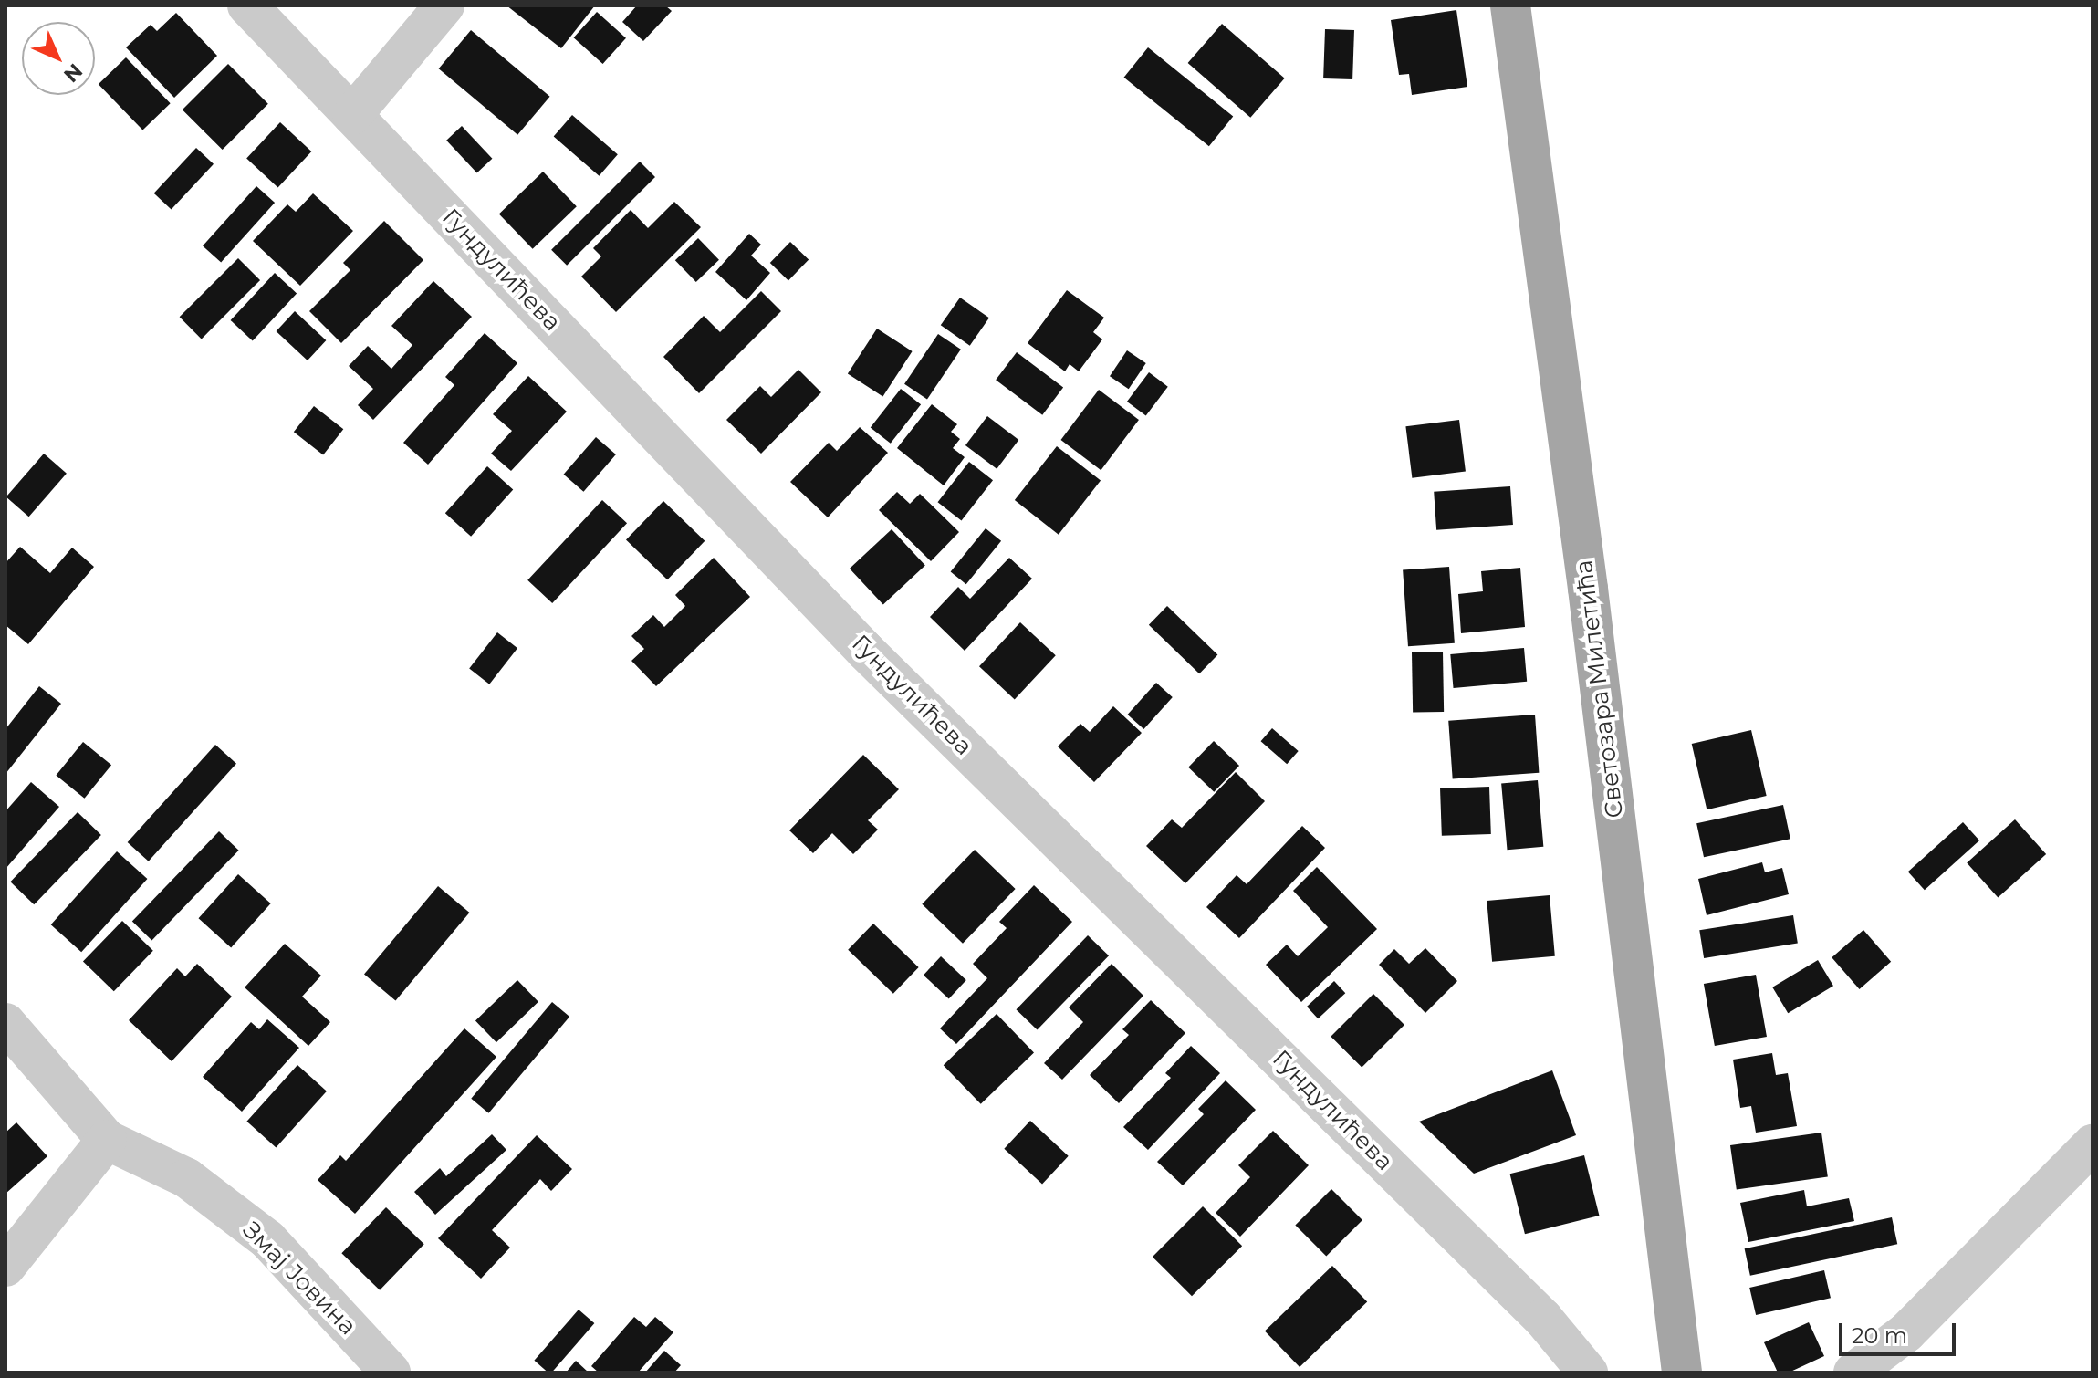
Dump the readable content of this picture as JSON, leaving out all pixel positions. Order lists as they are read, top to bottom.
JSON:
{
  "streets": {
    "main road": ["Светозара Милетића"],
    "street": ["Гундулићева", "Змај Јовина"]
  },
  "scale_bar": "20 m",
  "north": "bottom right"
}
